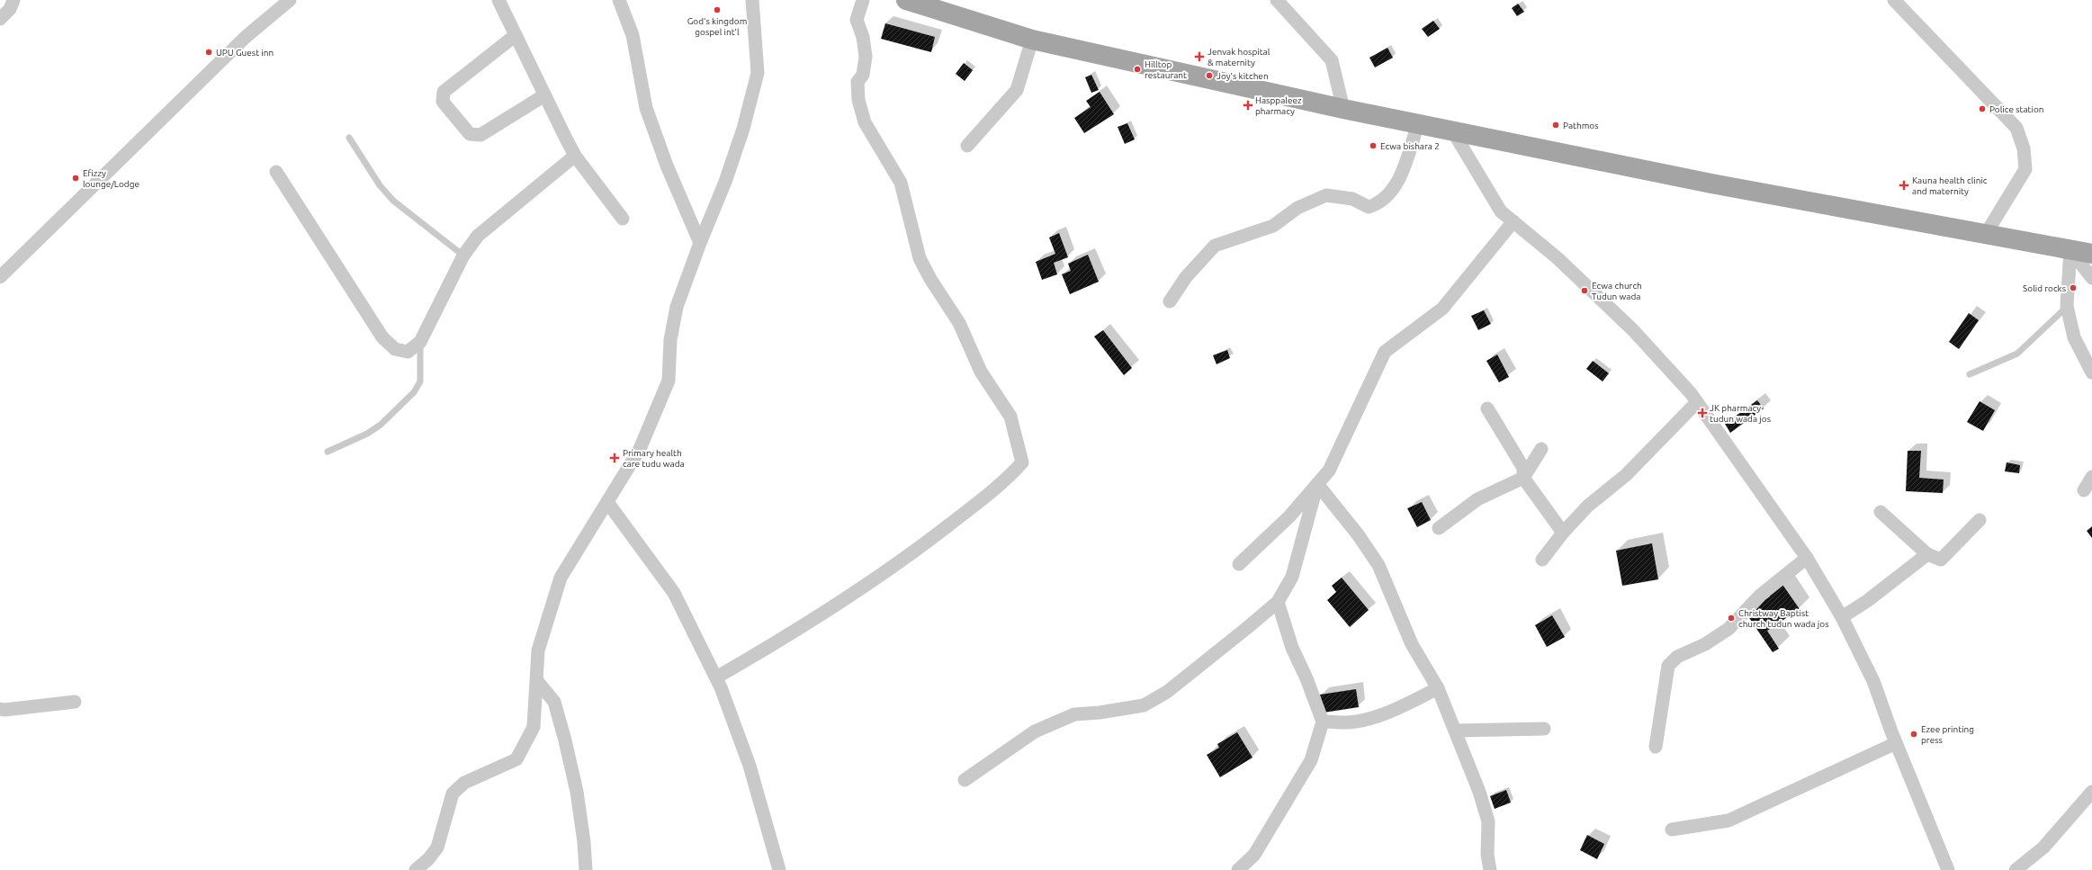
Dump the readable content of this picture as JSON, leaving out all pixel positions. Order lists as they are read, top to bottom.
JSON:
{
  "places": {
    "other": [
      "God's kingdom gospel int'l",
      "UPU Guest inn",
      "Hilltop restaurant",
      "Joy's kitchen",
      "Police station",
      "Pathmos",
      "Ecwa bishara 2",
      "Efizzy lounge/Lodge",
      "Solid rocks",
      "Ecwa church Tudun wada",
      "Christway Baptist church tudun wada jos",
      "Ezee printing press"
    ],
    "health": [
      "Jenvak hospital & maternity",
      "Hasppaleez pharmacy",
      "Kauna health clinic and maternity",
      "JK pharmacy tudun wada jos",
      "Primary health care tudu wada"
    ]
  }
}
